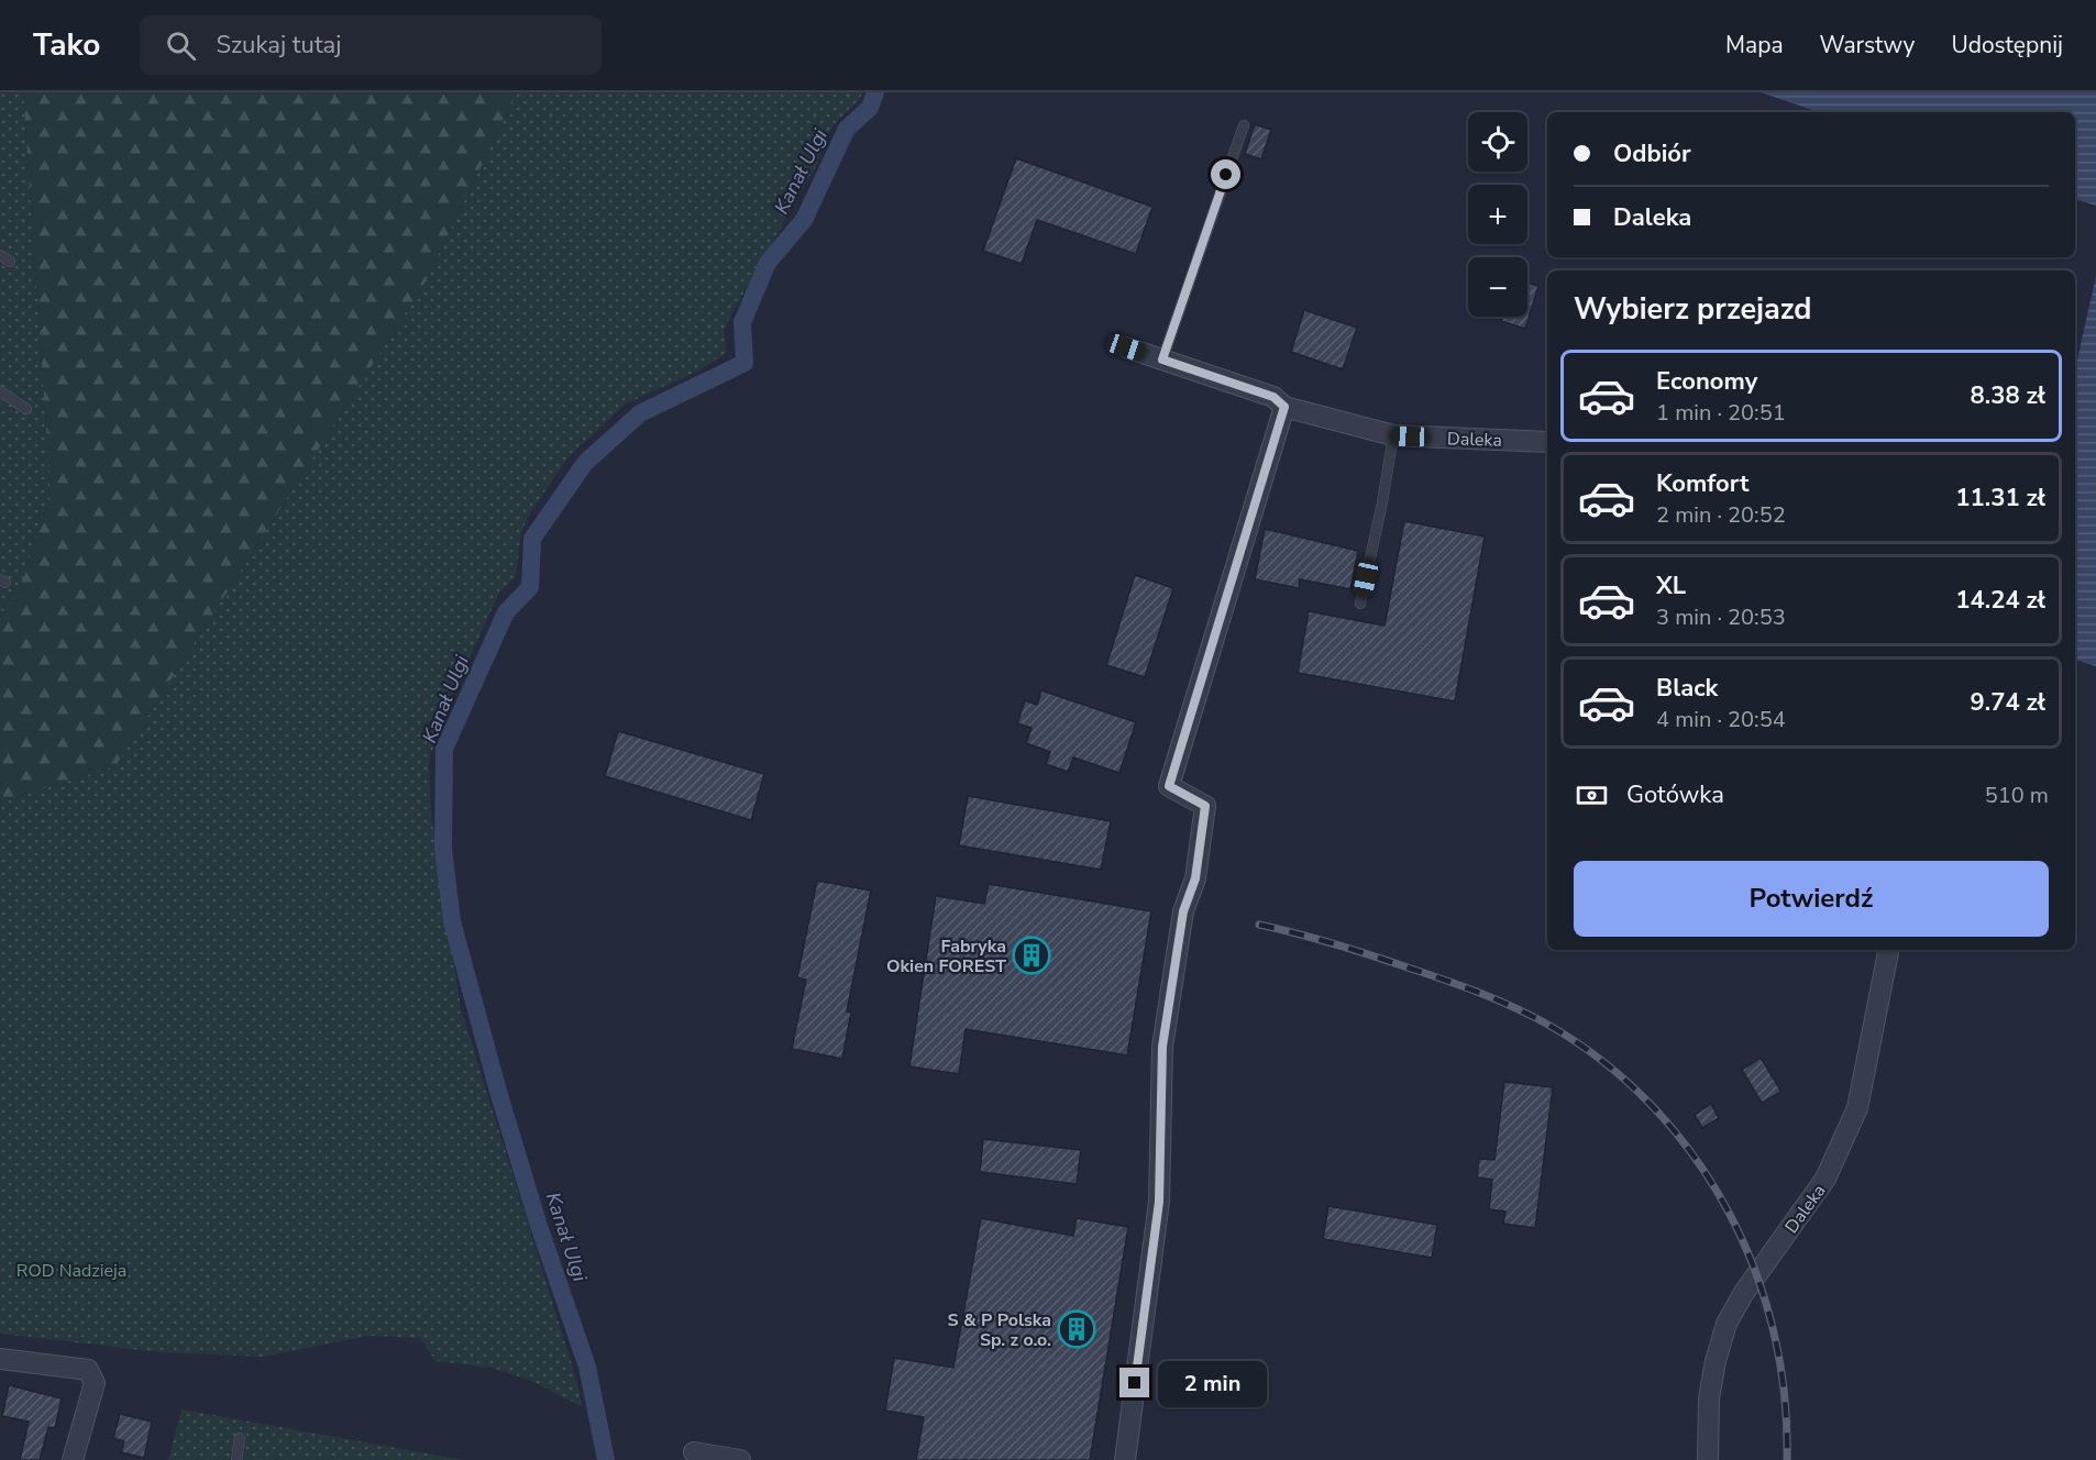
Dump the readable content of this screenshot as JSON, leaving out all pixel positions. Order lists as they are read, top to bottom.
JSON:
{
  "streets": {
    "street": ["Daleka"]
  },
  "water": ["Kanał Ulgi"],
  "parks": ["ROD Nadzieja"],
  "places": {
    "building": ["Fabryka Okien FOREST", "S & P Polska Sp. z o.o."]
  },
  "page": {
    "header": "Tako",
    "search": "Szukaj tutaj",
    "nav": ["Mapa", "Warstwy", "Udostępnij"],
    "map_buttons": ["+", "−"],
    "banner": ["Odbiór", "Daleka"],
    "heading": "Wybierz przejazd",
    "list": [
      {
        "name": "Economy",
        "note": "1 min · 20:51",
        "value": "8.38 zł"
      },
      {
        "name": "Komfort",
        "note": "2 min · 20:52",
        "value": "11.31 zł"
      },
      {
        "name": "XL",
        "note": "3 min · 20:53",
        "value": "14.24 zł"
      },
      {
        "name": "Black",
        "note": "4 min · 20:54",
        "value": "9.74 zł"
      }
    ],
    "pay": ["Gotówka", "510 m"],
    "buttons": "Potwierdź",
    "bubble": "2 min"
  }
}
